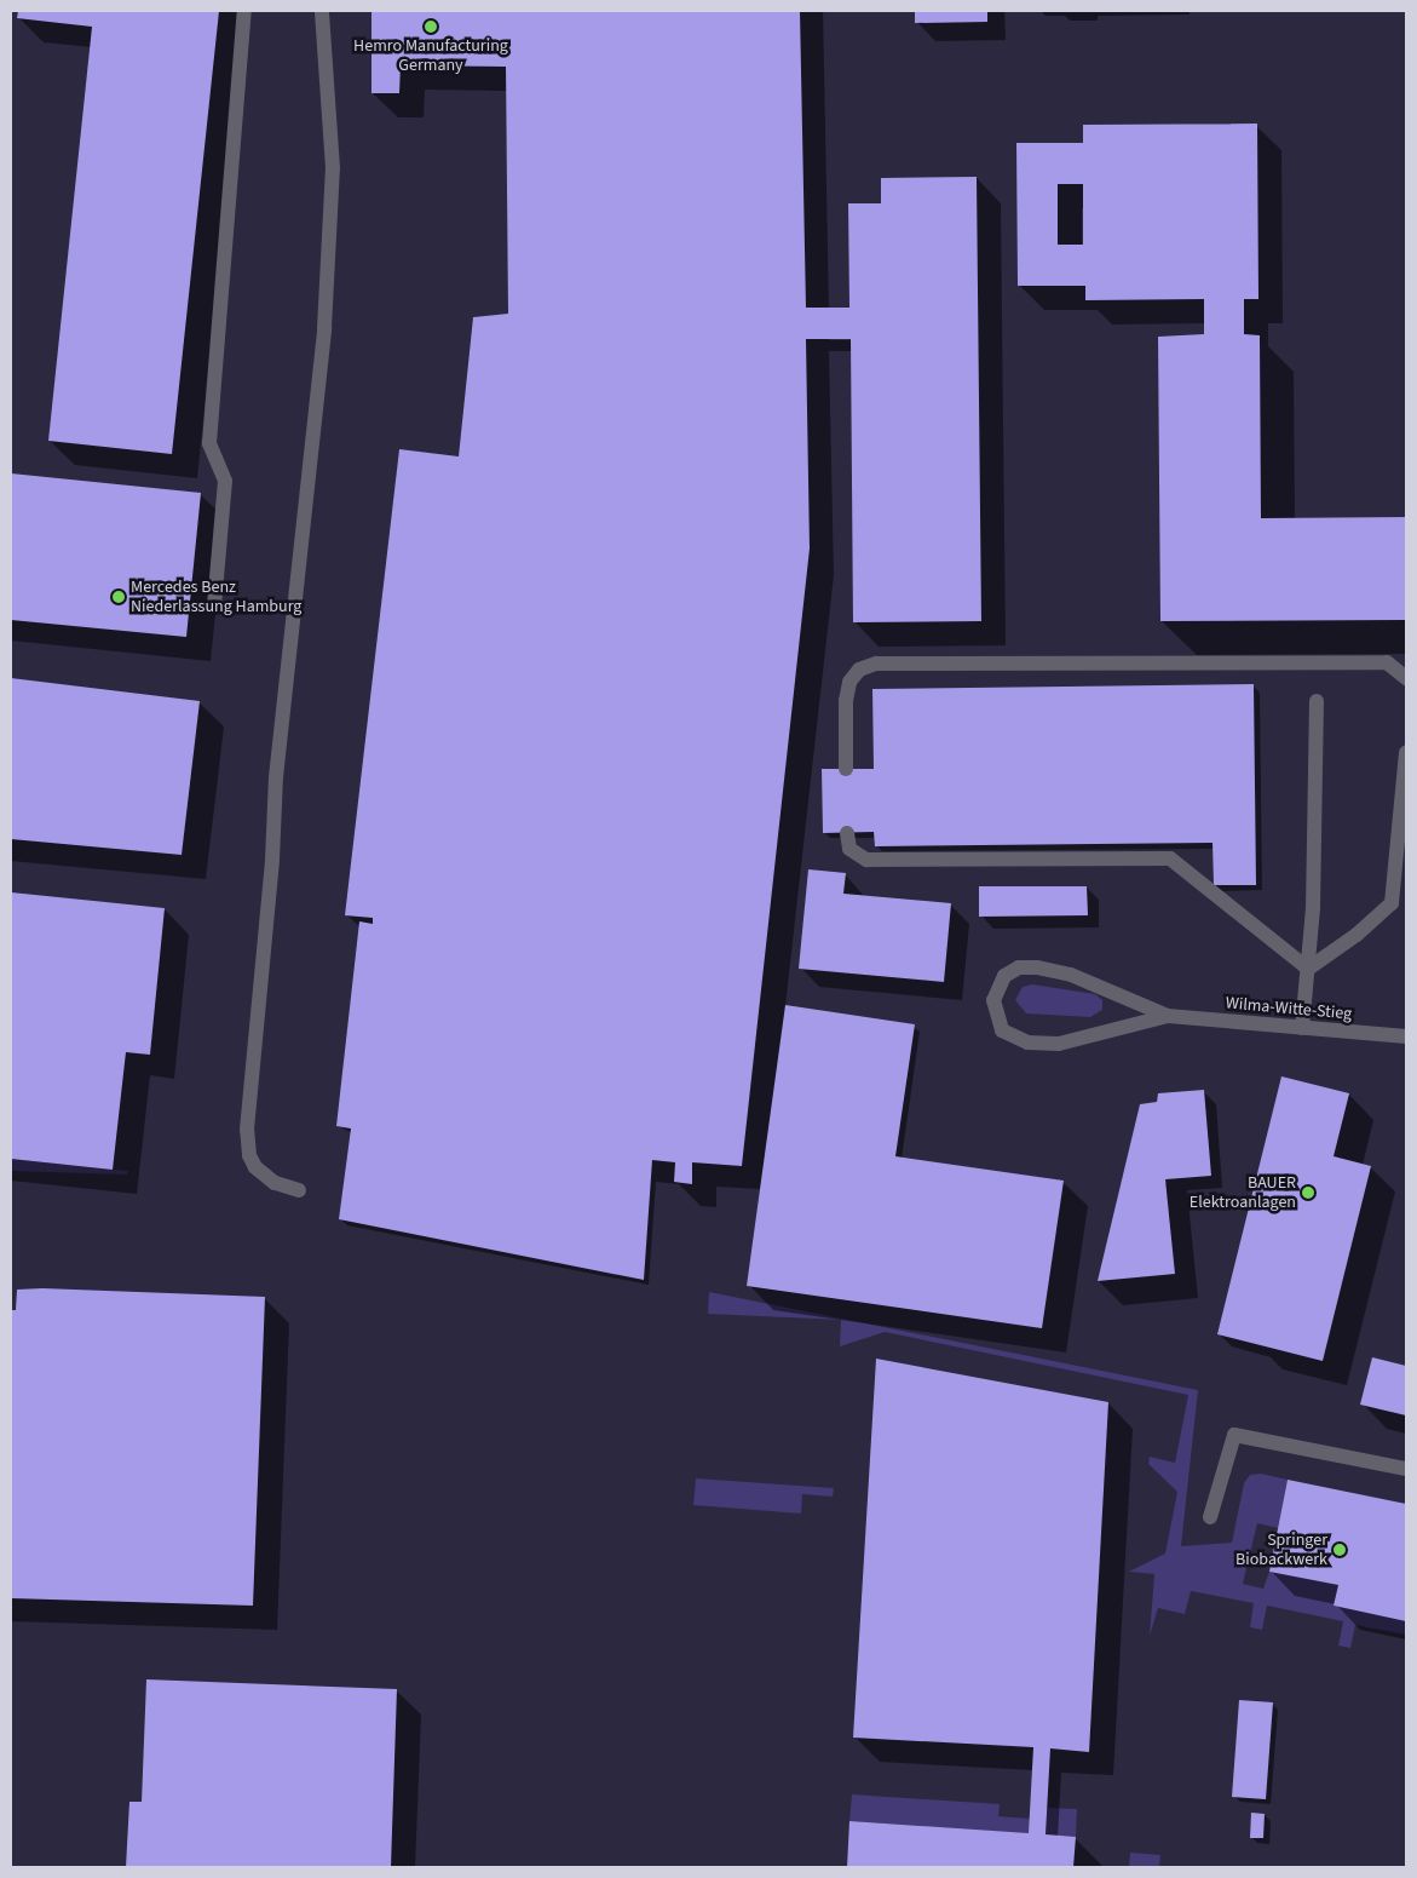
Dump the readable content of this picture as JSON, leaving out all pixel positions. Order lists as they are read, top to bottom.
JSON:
{
  "streets": {
    "street": ["Wilma-Witte-Stieg"]
  },
  "places": [
    "Hemro Manufacturing Germany",
    "Mercedes Benz Niederlassung Hamburg",
    "BAUER Elektroanlagen",
    "Springer Biobackwerk"
  ]
}
